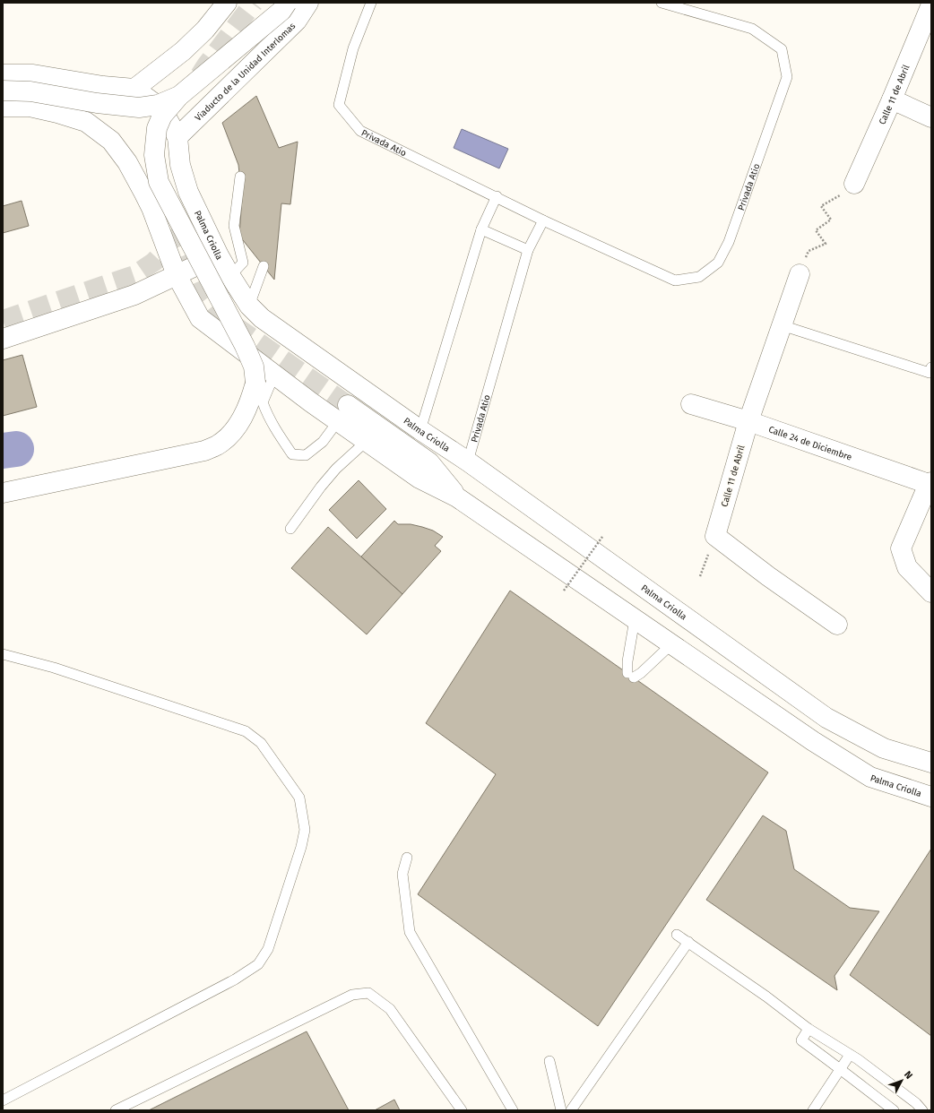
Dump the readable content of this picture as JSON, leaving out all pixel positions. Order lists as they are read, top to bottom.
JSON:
{
  "streets": {
    "main road": [
      "Viaducto de la Unidad Interlomas",
      "Calle 11 de Abril",
      "Palma Criolla",
      "Calle 24 de Diciembre"
    ],
    "lane": ["Privada Atio"]
  },
  "crossings": [
    ["Viaducto de la Unidad Interlomas", "Palma Criolla"],
    ["Calle 11 de Abril", "Calle 24 de Diciembre"],
    ["Privada Atio", "Palma Criolla"]
  ],
  "north": "top right"
}
